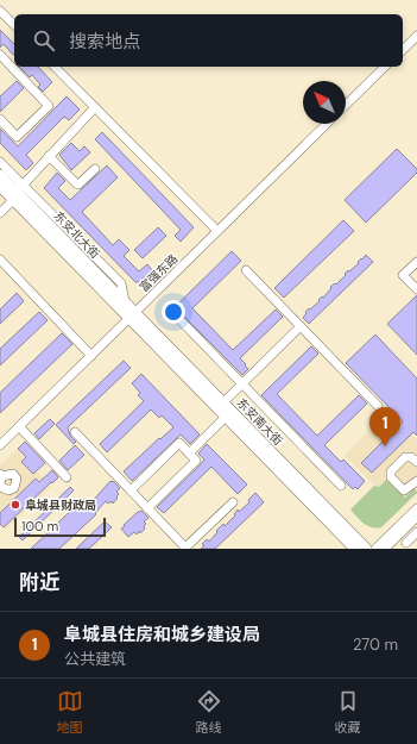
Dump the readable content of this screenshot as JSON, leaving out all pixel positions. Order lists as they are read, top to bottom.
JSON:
{
  "streets": {
    "main road": ["东安北大街", "东安南大街"],
    "street": ["富强东路"]
  },
  "crossings": [
    ["东安北大街", "富强东路"],
    ["东安北大街", "东安南大街"],
    ["富强东路", "东安南大街"]
  ],
  "places": ["阜城县财政局"],
  "scale_bar": "100 m",
  "north": "top left",
  "page": {
    "search": "搜索地点",
    "pins": "1",
    "scale": "100 m",
    "heading": "附近",
    "list": [
      {
        "mark": "1",
        "name": "阜城县住房和城乡建设局",
        "note": "公共建筑",
        "value": "270 m"
      }
    ],
    "nav": ["地图", "路线", "收藏"]
  }
}
